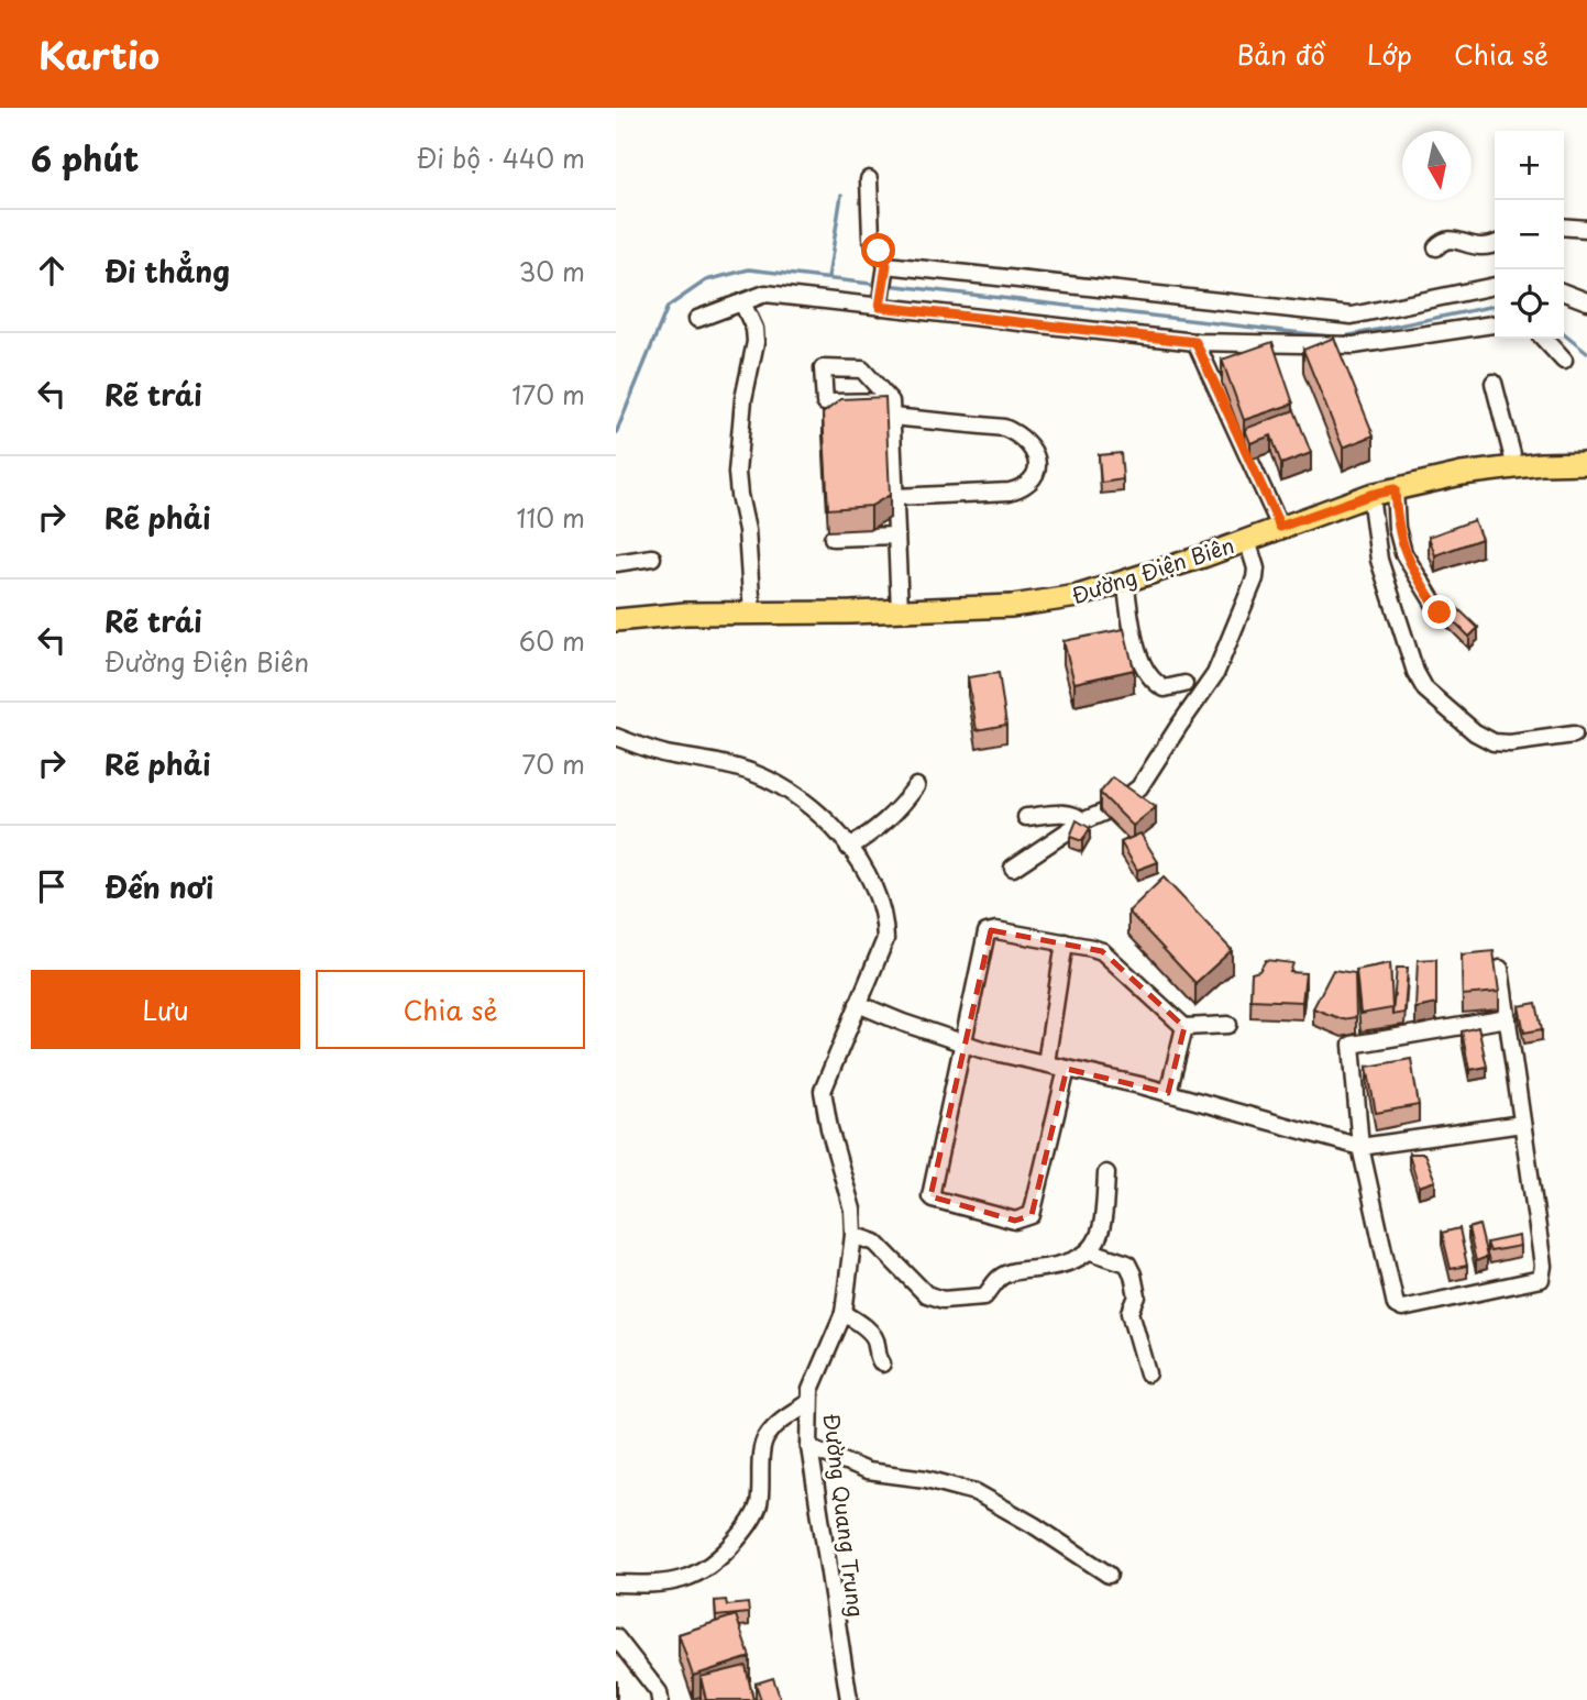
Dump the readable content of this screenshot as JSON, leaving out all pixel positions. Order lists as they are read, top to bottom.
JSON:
{
  "streets": {
    "main road": ["Đường Điện Biên"],
    "street": ["Đường Quang Trung"]
  },
  "north": "bottom",
  "page": {
    "header": "Kartio",
    "nav": ["Bản đồ", "Lớp", "Chia sẻ"],
    "heading": ["6 phút", "Đi bộ · 440 m"],
    "map_buttons": ["+", "−"],
    "list": [
      ["Đi thẳng", "30 m"],
      ["Rẽ trái", "170 m"],
      ["Rẽ phải", "110 m"],
      ["Rẽ trái", "Đường Điện Biên", "60 m"],
      ["Rẽ phải", "70 m"],
      "Đến nơi"
    ],
    "buttons": ["Lưu", "Chia sẻ"]
  }
}
